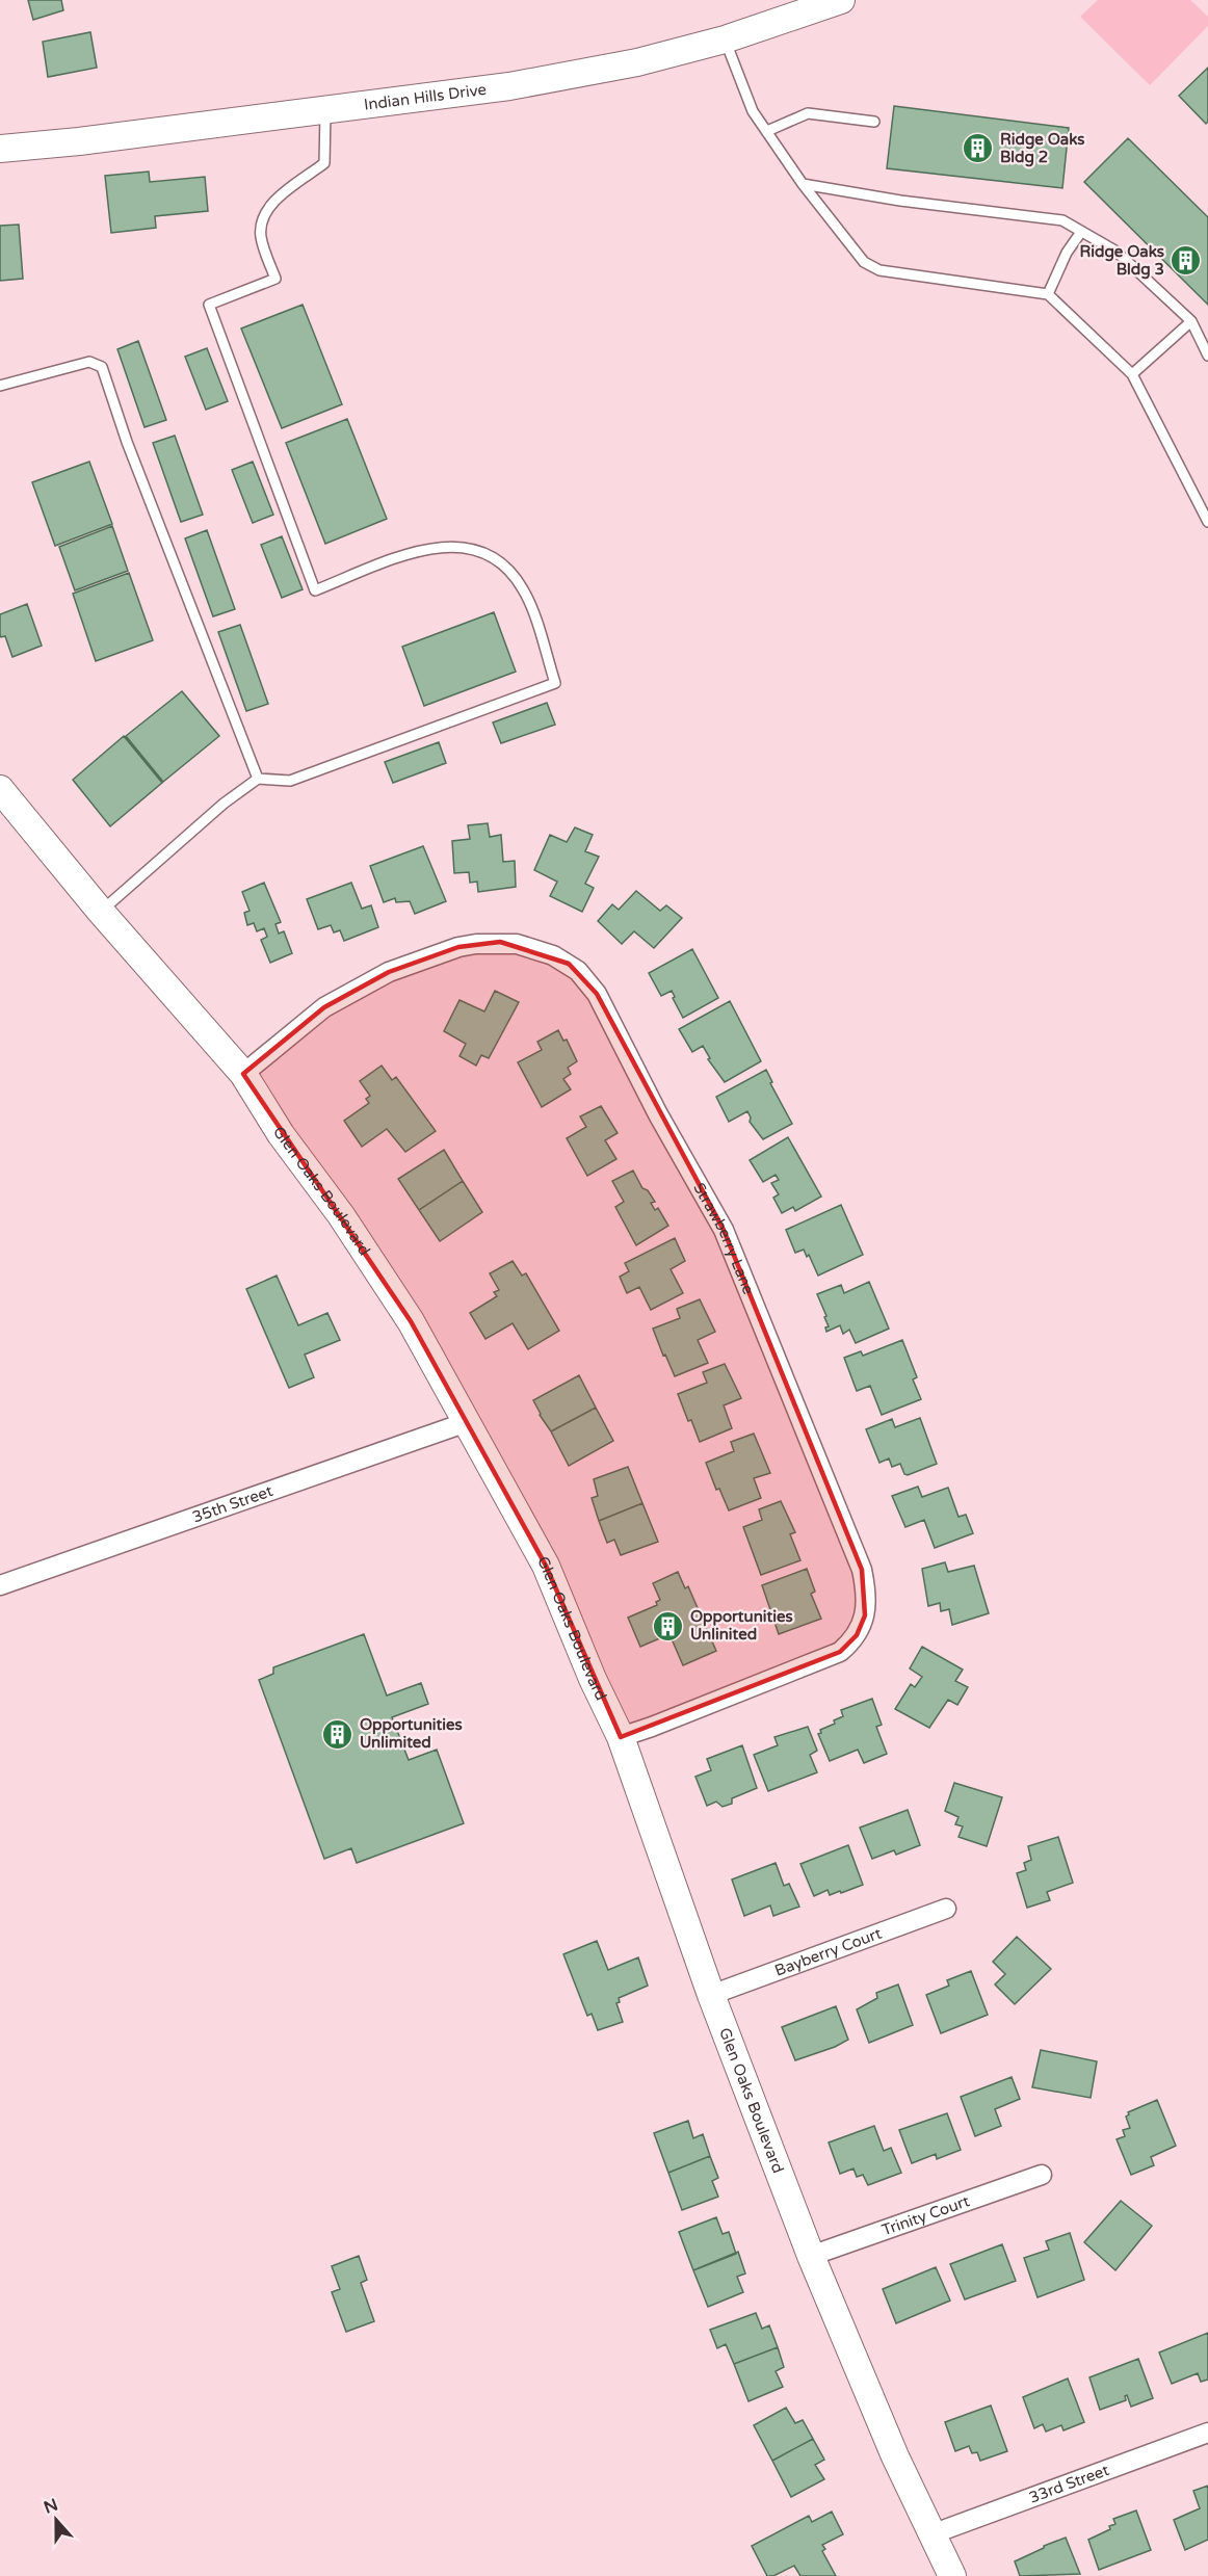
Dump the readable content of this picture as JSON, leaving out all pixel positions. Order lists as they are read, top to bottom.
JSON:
{
  "streets": {
    "main road": ["Indian Hills Drive", "Glen Oaks Boulevard"],
    "street": [
      "Strawberry Lane",
      "35th Street",
      "Bayberry Court",
      "Trinity Court",
      "33rd Street"
    ]
  },
  "crossings": [
    ["Glen Oaks Boulevard", "Strawberry Lane"],
    ["Glen Oaks Boulevard", "35th Street"],
    ["Glen Oaks Boulevard", "Bayberry Court"],
    ["Glen Oaks Boulevard", "Trinity Court"],
    ["Glen Oaks Boulevard", "33rd Street"]
  ],
  "places": {
    "building": [
      "Ridge Oaks Bldg 2",
      "Ridge Oaks Bldg 3",
      "Opportunities Unlinited",
      "Opportunities Unlimited"
    ]
  },
  "north": "top"
}
